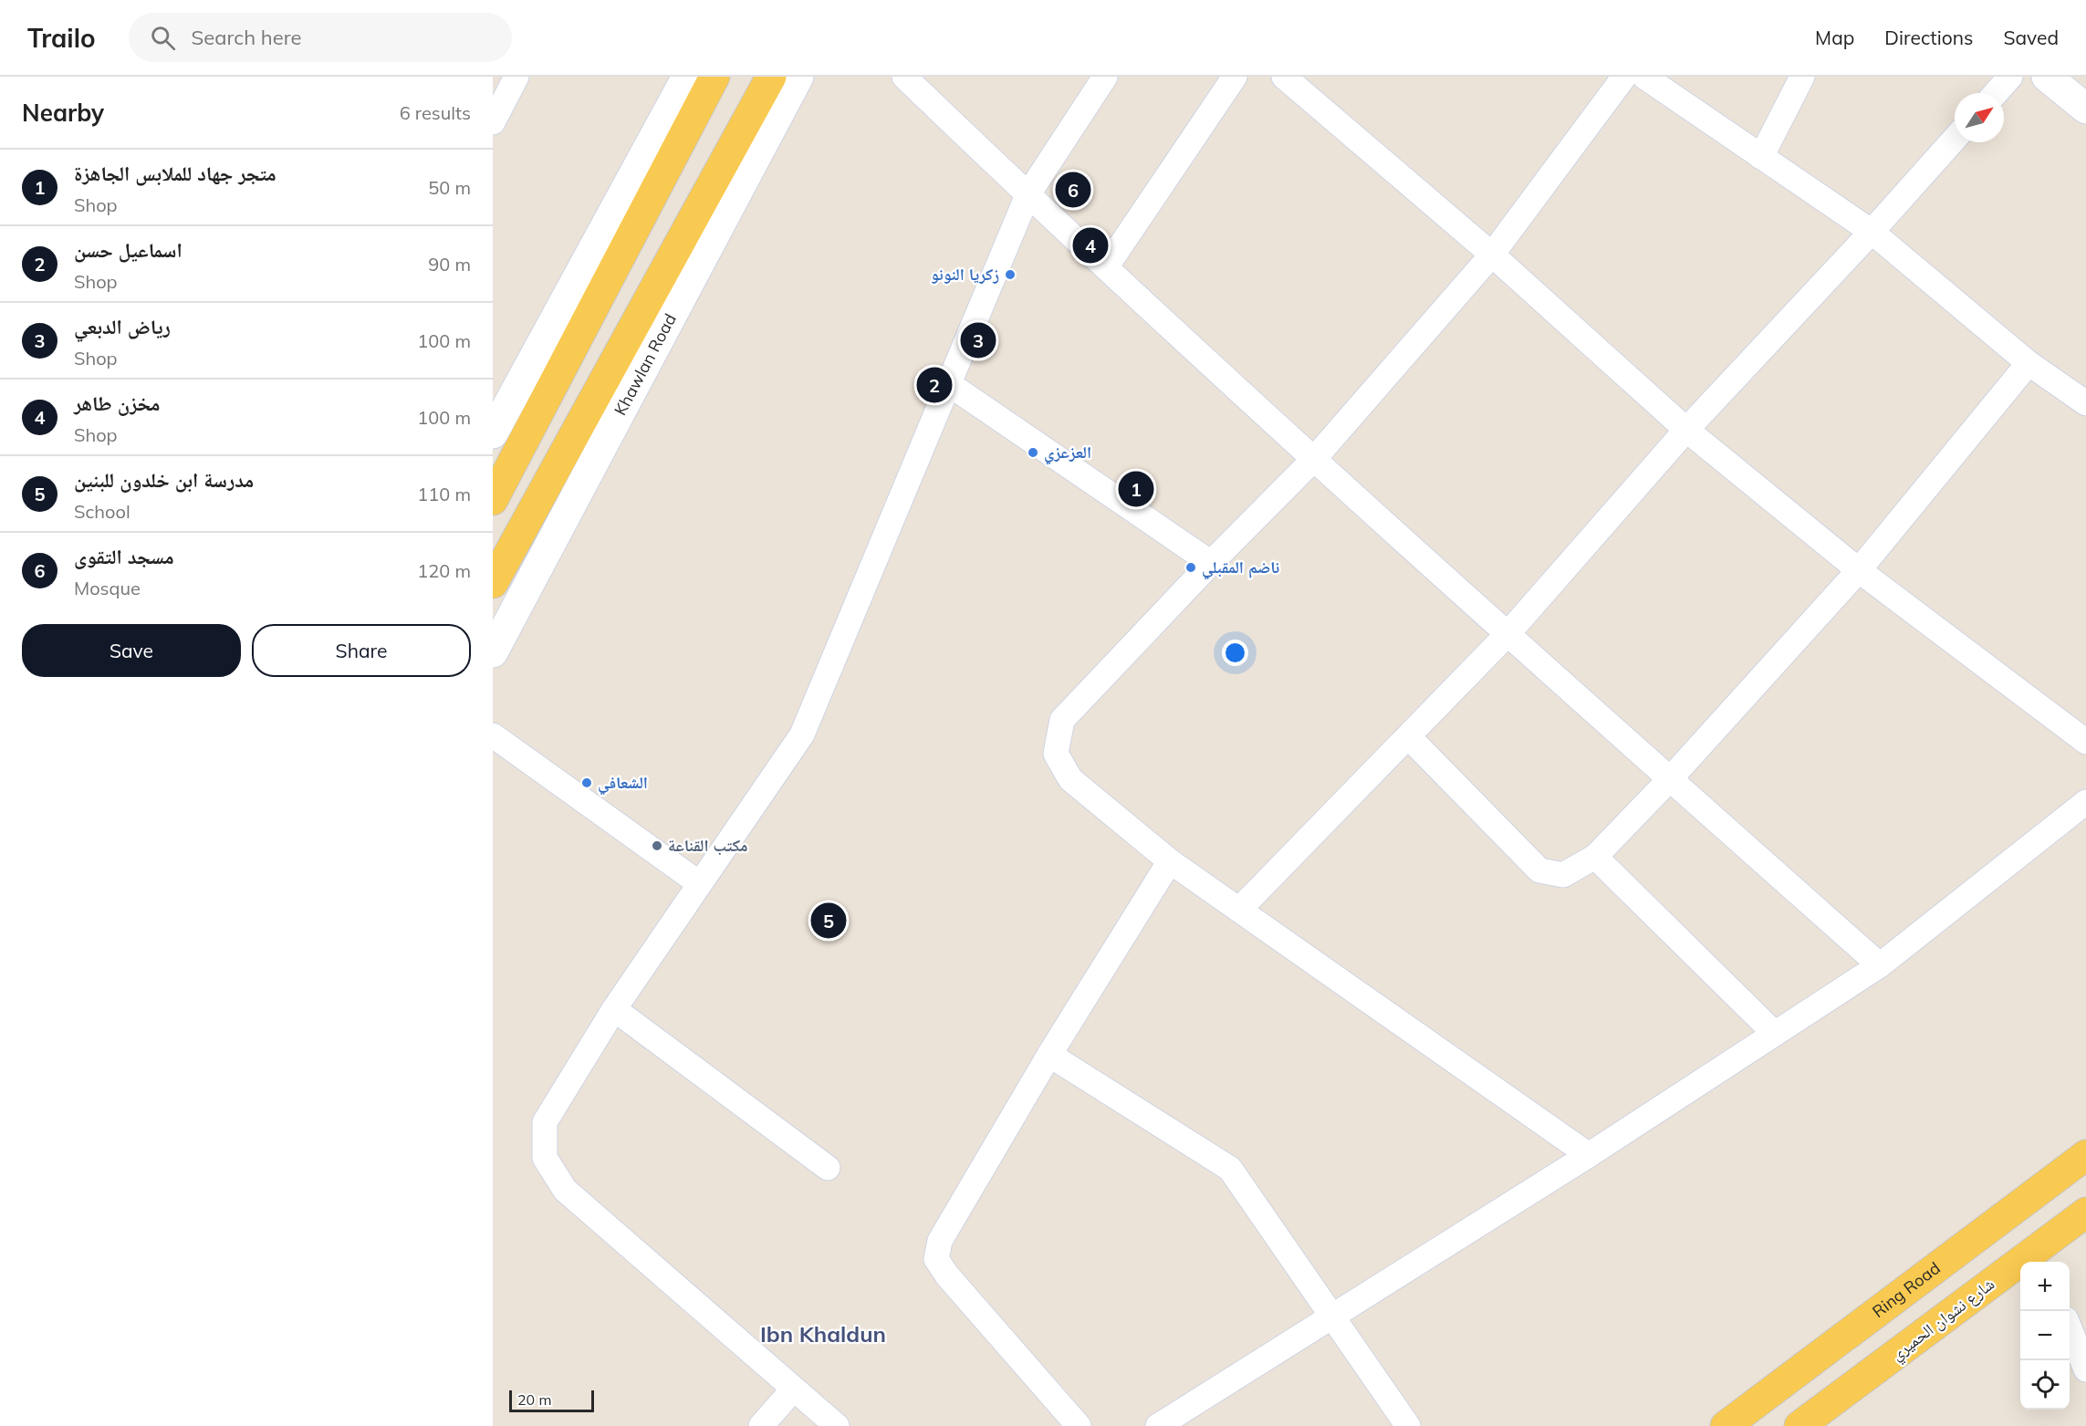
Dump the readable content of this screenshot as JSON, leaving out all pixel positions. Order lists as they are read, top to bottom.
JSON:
{
  "streets": {
    "main road": ["Khawlan Road", "Ring Road", "شارع نشوان الحميري"]
  },
  "districts": ["Ibn Khaldun"],
  "places": [
    "زكريا النونو",
    "العزعزي",
    "ناضم المقبلي",
    "الشعافي",
    "مكتب القناعة"
  ],
  "scale_bar": "20 m",
  "north": "top right",
  "page": {
    "header": "Trailo",
    "search": "Search here",
    "nav": ["Map", "Directions", "Saved"],
    "heading": ["Nearby", "6 results"],
    "list": [
      {
        "mark": "1",
        "name": "متجر جهاد للملابس الجاهزة",
        "note": "Shop",
        "value": "50 m"
      },
      {
        "mark": "2",
        "name": "اسماعيل حسن",
        "note": "Shop",
        "value": "90 m"
      },
      {
        "mark": "3",
        "name": "رياض الدبعي",
        "note": "Shop",
        "value": "100 m"
      },
      {
        "mark": "4",
        "name": "مخزن طاهر",
        "note": "Shop",
        "value": "100 m"
      },
      {
        "mark": "5",
        "name": "مدرسة ابن خلدون للبنين",
        "note": "School",
        "value": "110 m"
      },
      {
        "mark": "6",
        "name": "مسجد التقوى",
        "note": "Mosque",
        "value": "120 m"
      }
    ],
    "pins": [
      "6",
      "4",
      "3",
      "2",
      "1",
      "5"
    ],
    "buttons": ["Save", "Share"],
    "map_buttons": ["+", "−"],
    "scale": "20 m"
  }
}
